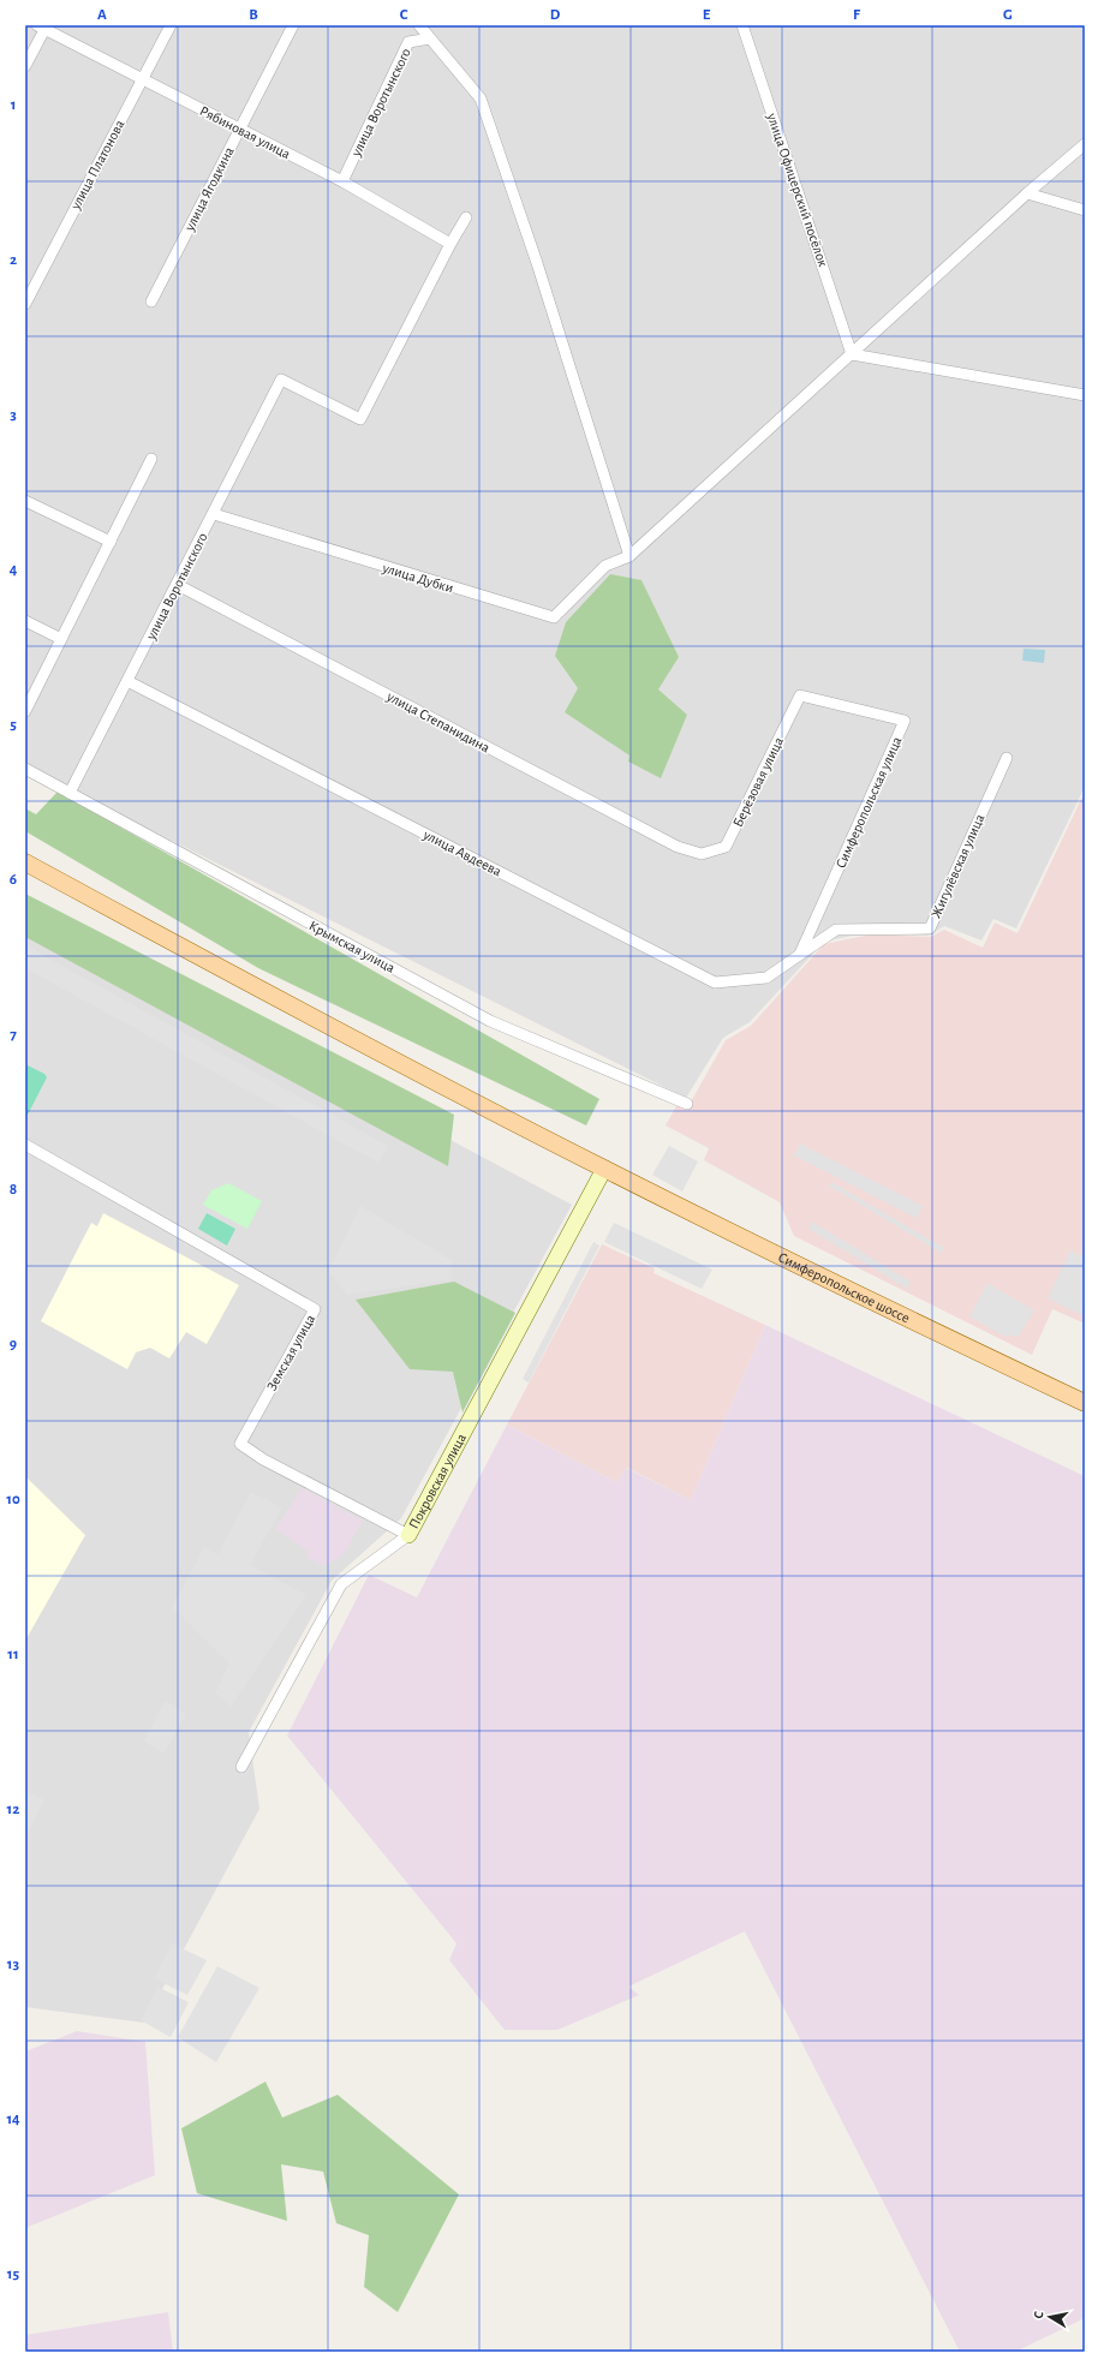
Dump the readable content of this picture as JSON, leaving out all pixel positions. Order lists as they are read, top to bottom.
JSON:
{
  "streets": {
    "main road": ["Симферопольское шоссе"],
    "street": [
      "улица Воротынского",
      "Рябиновая улица",
      "улица Платонова",
      "улица Ягодкина",
      "улица Офицерский посёлок",
      "улица Дубки",
      "улица Степанидина",
      "Берёзовая улица",
      "Симферопольская улица",
      "улица Авдеева",
      "Жигулёвская улица",
      "Крымская улица",
      "Земская улица",
      "Покровская улица"
    ]
  },
  "crossings": [
    ["улица Воротынского", "Рябиновая улица"],
    ["улица Воротынского", "улица Дубки"],
    ["улица Воротынского", "улица Степанидина"],
    ["улица Воротынского", "улица Авдеева"],
    ["улица Воротынского", "Крымская улица"],
    ["Рябиновая улица", "улица Платонова"],
    ["Рябиновая улица", "улица Ягодкина"],
    ["улица Степанидина", "Берёзовая улица"],
    ["Берёзовая улица", "Симферопольская улица"],
    ["Симферопольская улица", "улица Авдеева"],
    ["Симферопольская улица", "Жигулёвская улица"],
    ["улица Авдеева", "Жигулёвская улица"],
    ["Симферопольское шоссе", "Покровская улица"],
    ["Земская улица", "Покровская улица"]
  ],
  "north": "left",
  "grid": {
    "columns": [
      "A",
      "B",
      "C",
      "D",
      "E",
      "F",
      "G"
    ],
    "rows": [
      "1",
      "2",
      "3",
      "4",
      "5",
      "6",
      "7",
      "8",
      "9",
      "10",
      "11",
      "12",
      "13",
      "14",
      "15"
    ]
  }
}
